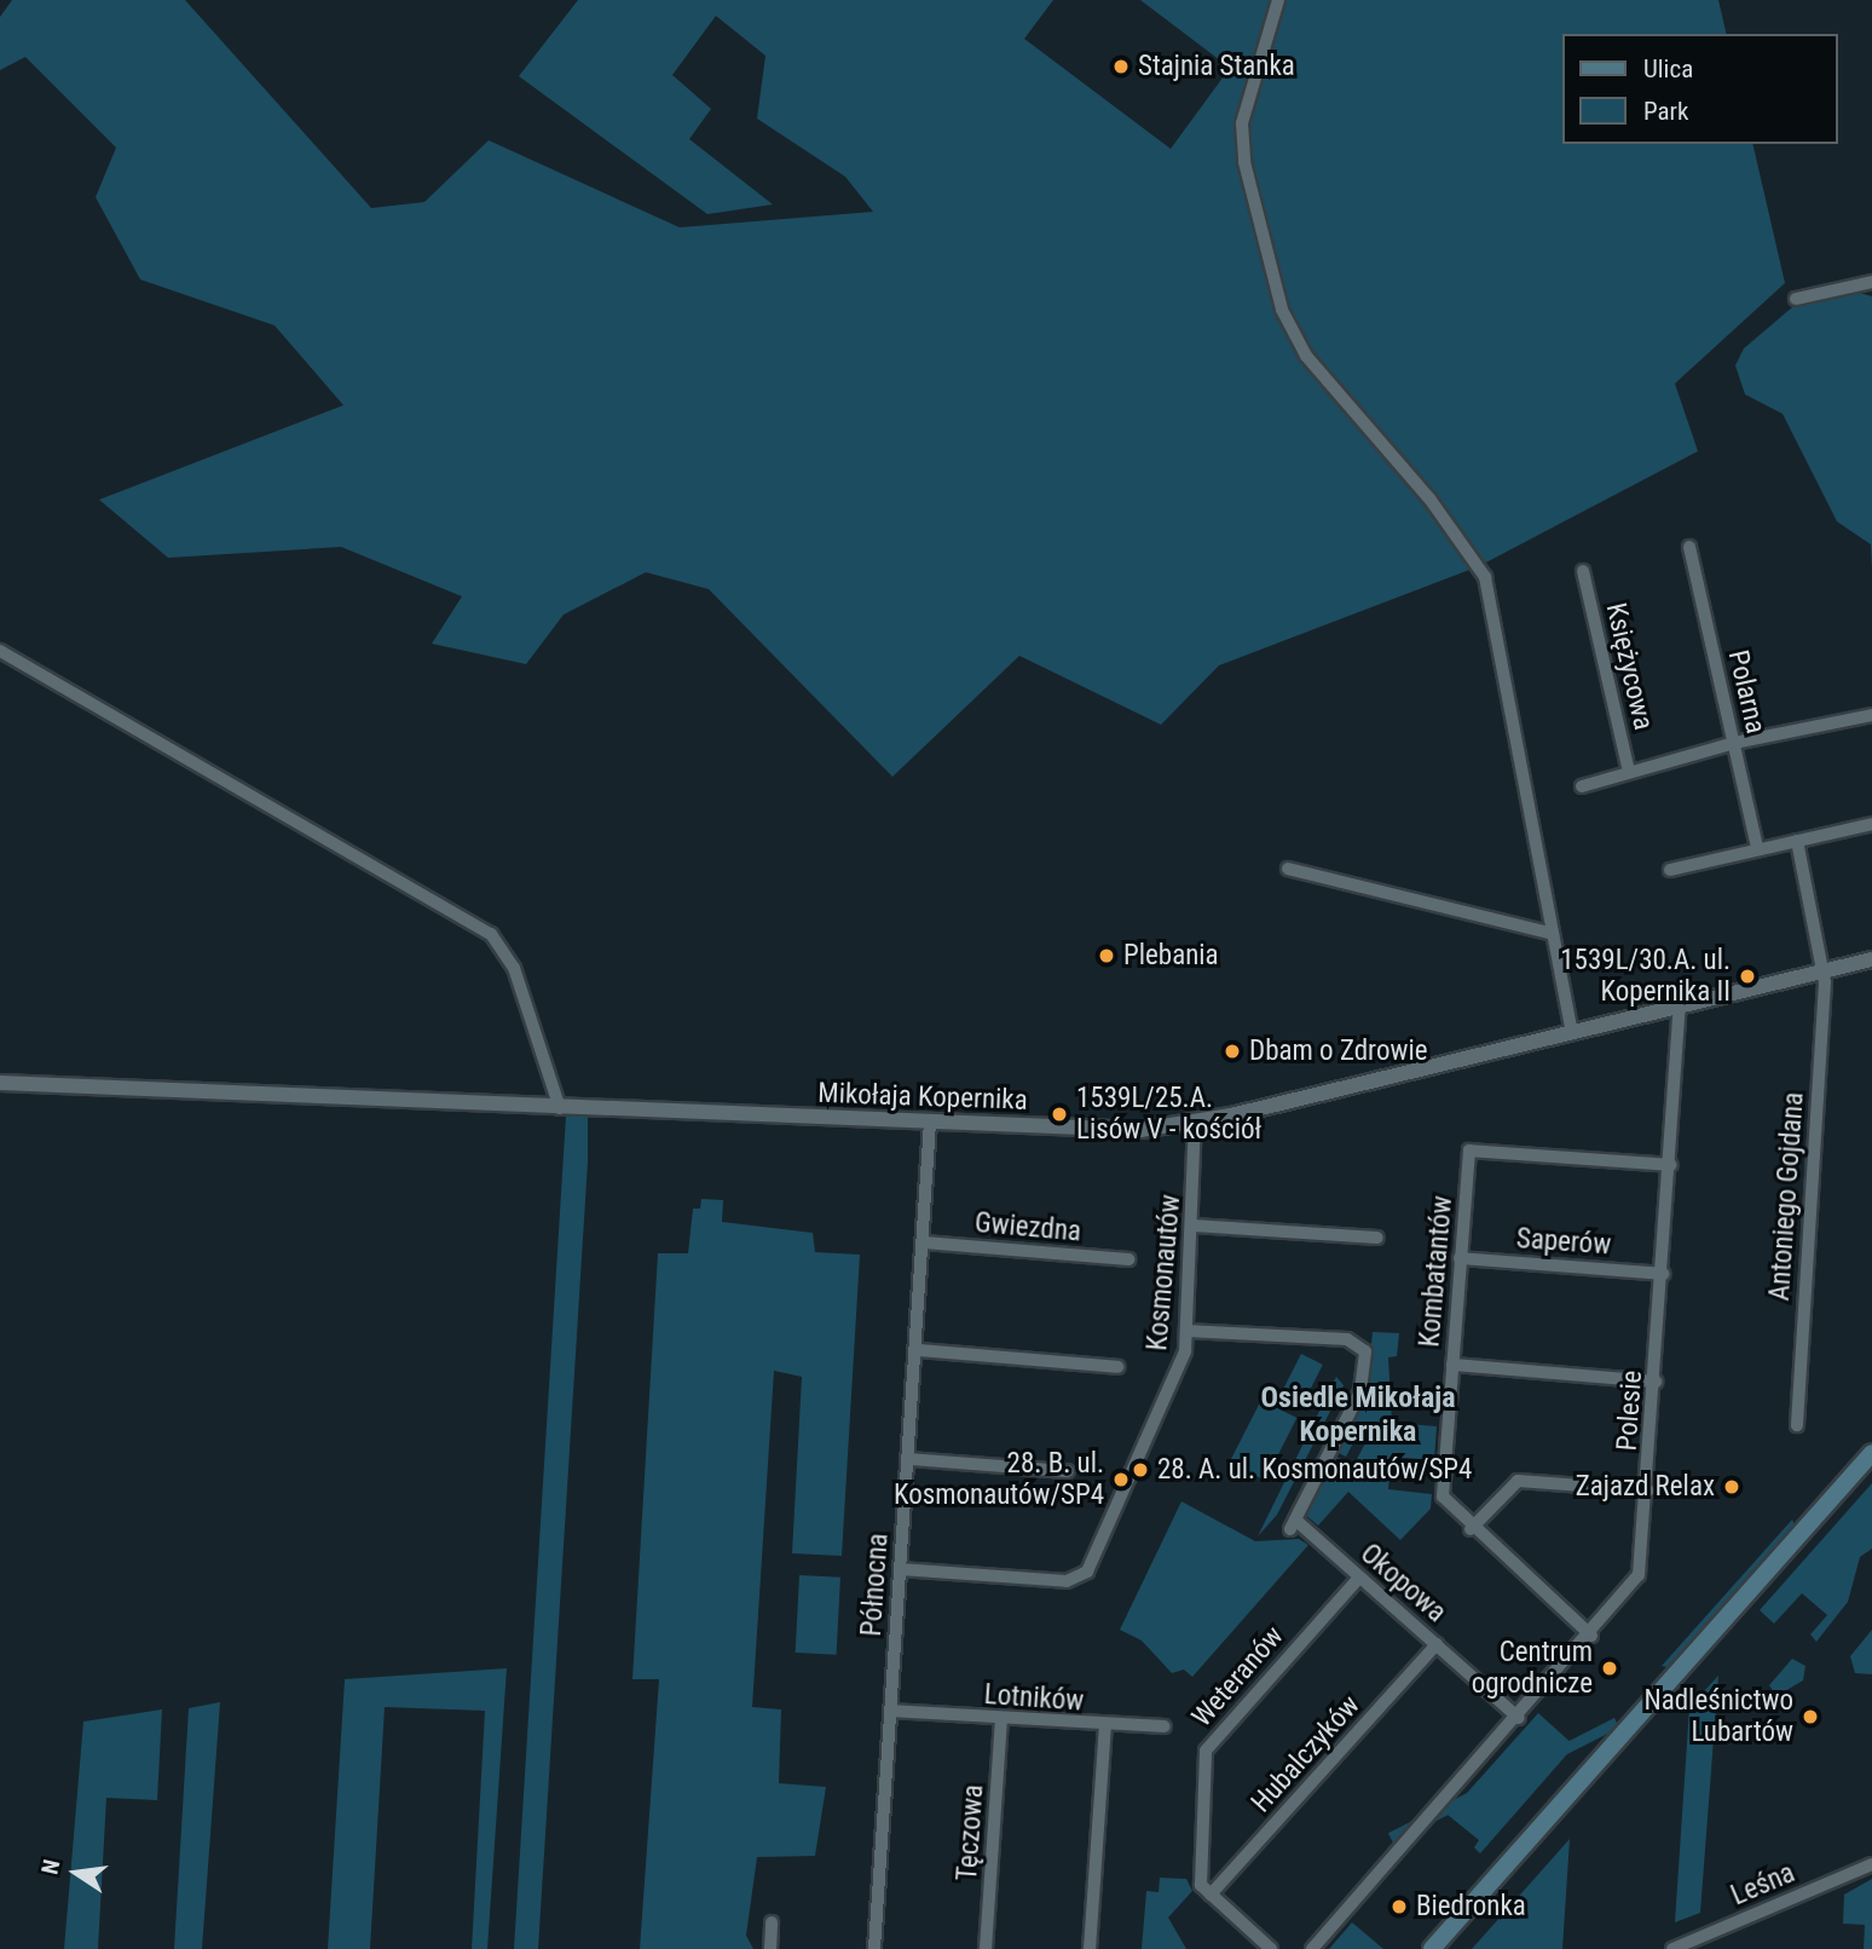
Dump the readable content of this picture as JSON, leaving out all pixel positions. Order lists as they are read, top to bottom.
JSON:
{
  "streets": {
    "street": [
      "Księżycowa",
      "Polarna",
      "Mikołaja Kopernika",
      "Antoniego Gojdana",
      "Gwiezdna",
      "Saperów",
      "Kombatantów",
      "Kosmonautów",
      "Polesie",
      "Okopowa",
      "Północna",
      "Weteranów",
      "Lotników",
      "Hubalczyków",
      "Tęczowa",
      "Leśna"
    ]
  },
  "crossings": [
    ["Mikołaja Kopernika", "Antoniego Gojdana"],
    ["Mikołaja Kopernika", "Kosmonautów"],
    ["Mikołaja Kopernika", "Polesie"],
    ["Mikołaja Kopernika", "Północna"],
    ["Gwiezdna", "Północna"],
    ["Saperów", "Kombatantów"],
    ["Saperów", "Polesie"],
    ["Kombatantów", "Polesie"],
    ["Kosmonautów", "Okopowa"],
    ["Kosmonautów", "Północna"],
    ["Polesie", "Okopowa"],
    ["Okopowa", "Weteranów"],
    ["Okopowa", "Hubalczyków"],
    ["Północna", "Lotników"],
    ["Weteranów", "Hubalczyków"],
    ["Lotników", "Tęczowa"]
  ],
  "districts": ["Osiedle Mikołaja Kopernika"],
  "places": [
    "Stajnia Stanka",
    "Plebania",
    "1539L/30.A. ul. Kopernika II",
    "Dbam o Zdrowie",
    "1539L/25.A. Lisów V - kościół",
    "28. A. ul. Kosmonautów/SP4",
    "28. B. ul. Kosmonautów/SP4",
    "Zajazd Relax",
    "Centrum ogrodnicze",
    "Nadleśnictwo Lubartów",
    "Biedronka"
  ],
  "legend": ["Ulica", "Park"],
  "north": "left"
}
